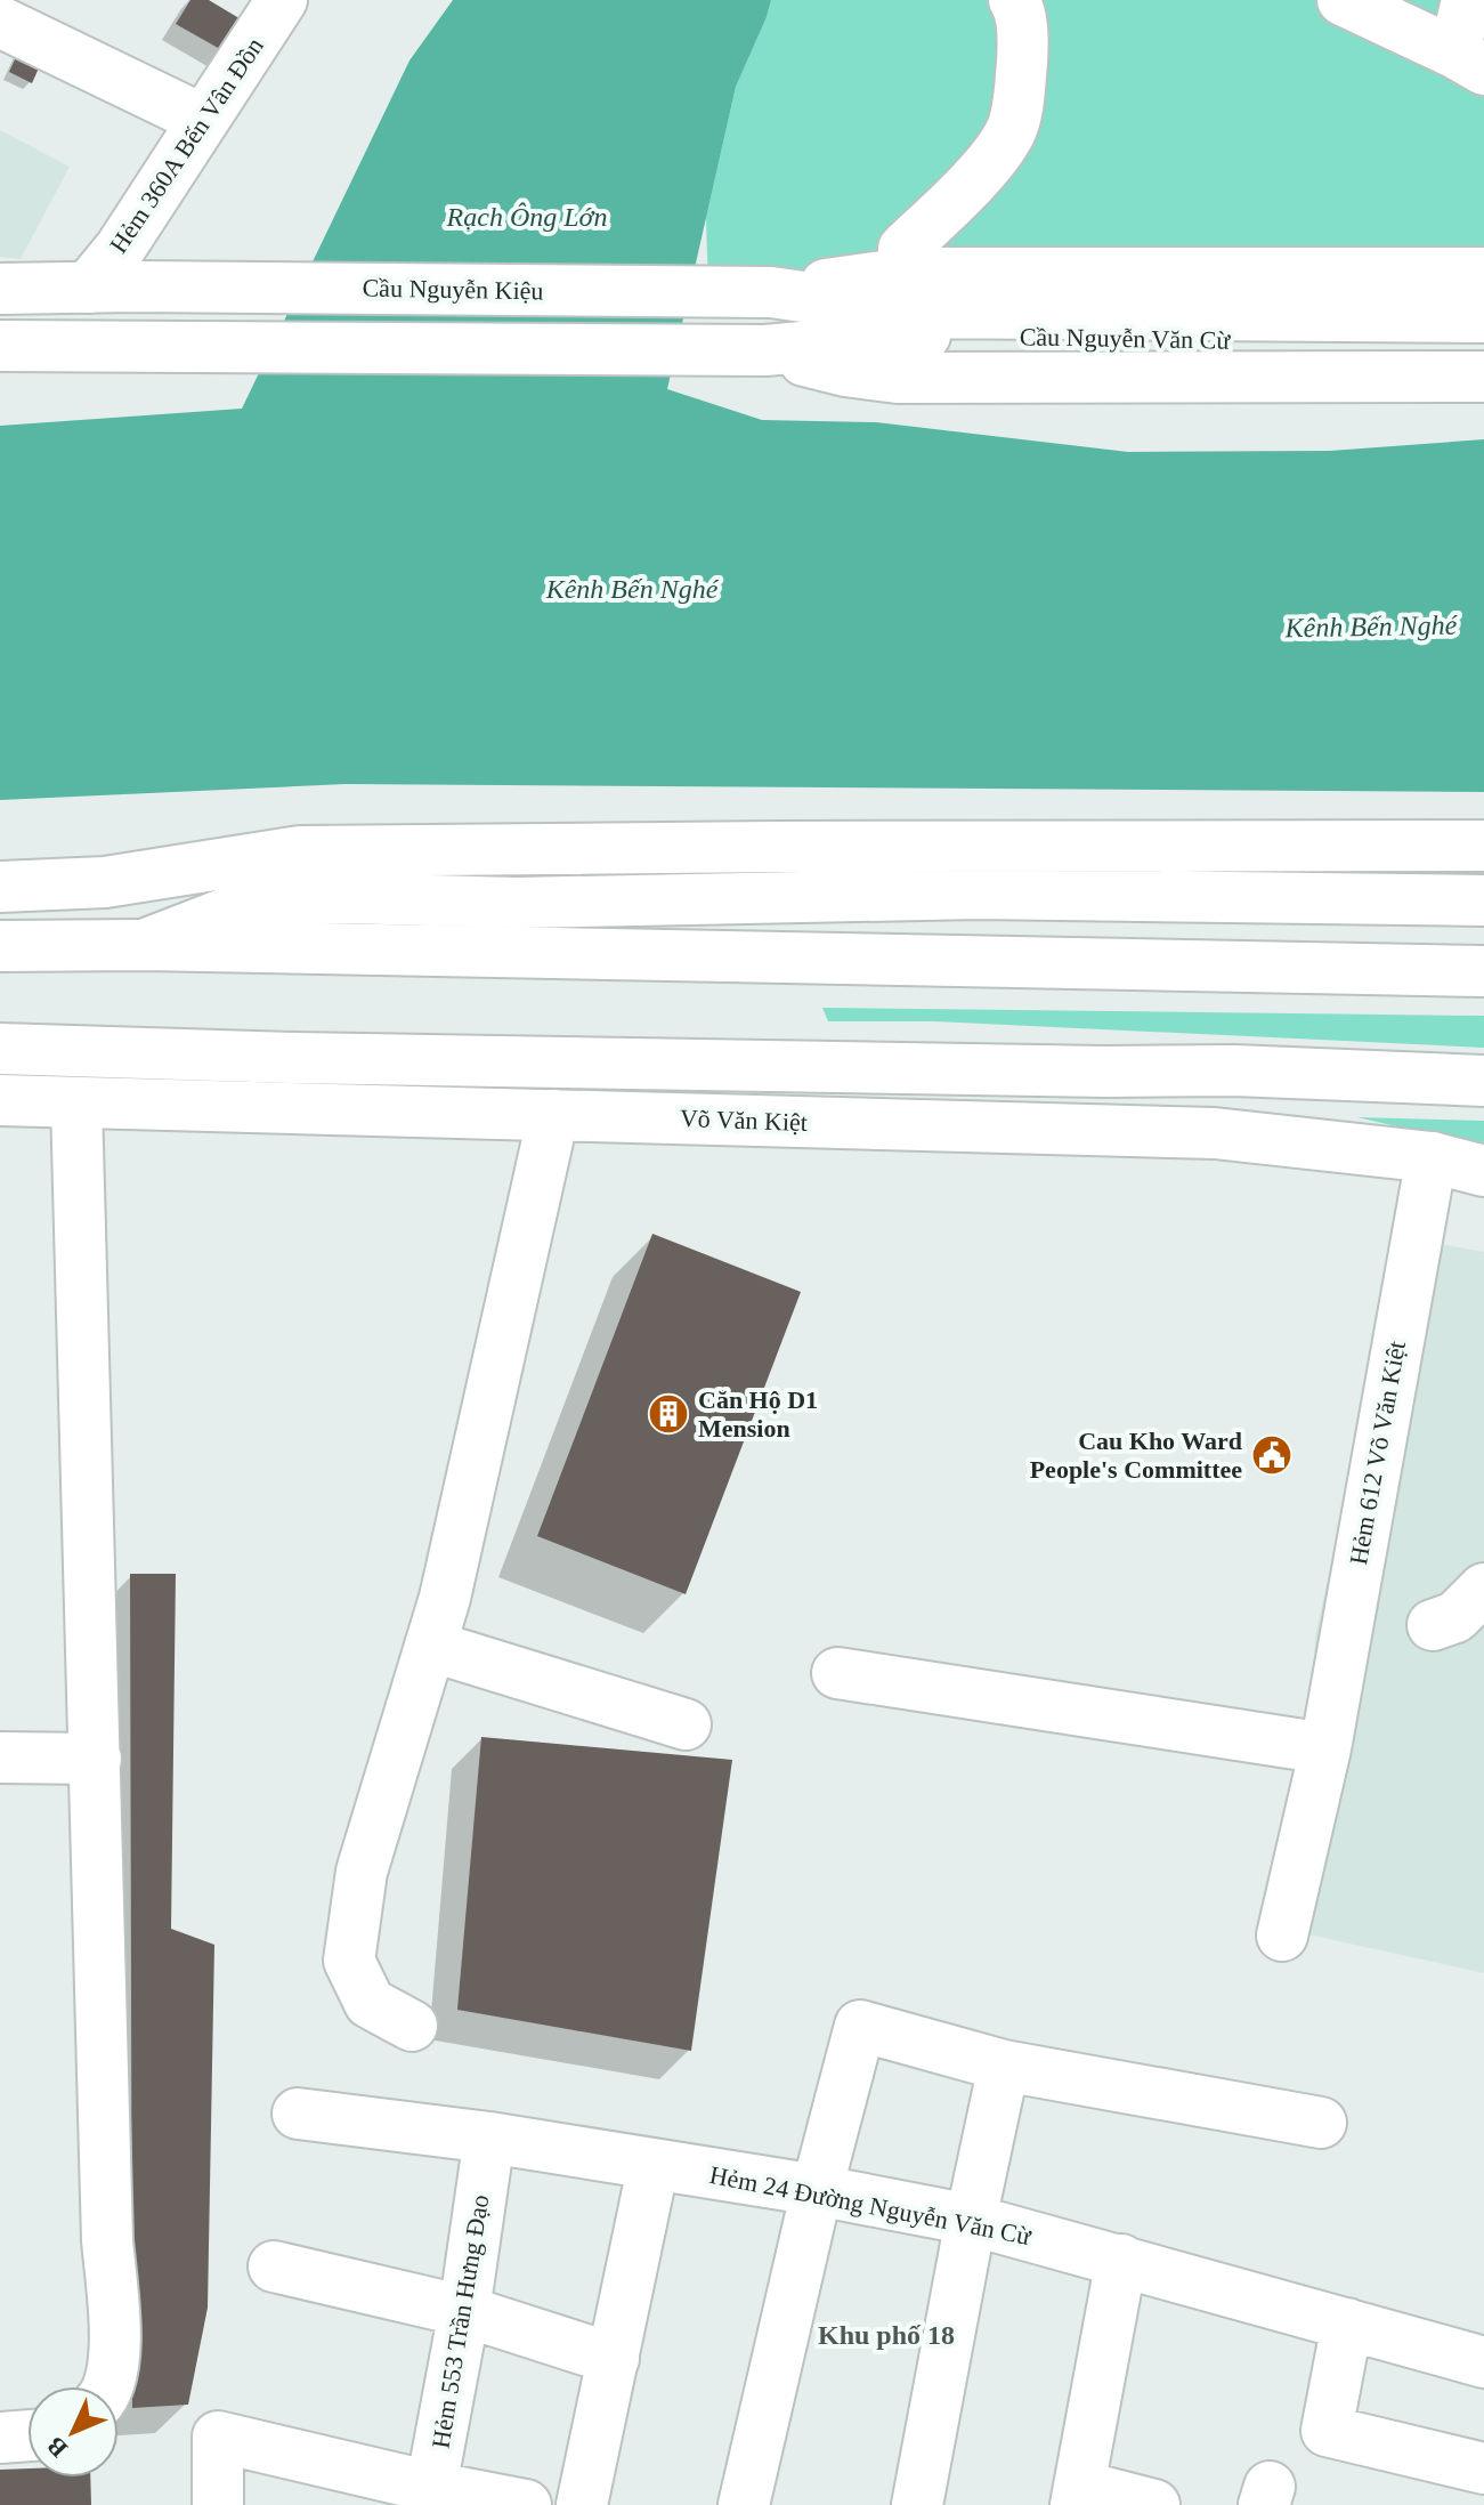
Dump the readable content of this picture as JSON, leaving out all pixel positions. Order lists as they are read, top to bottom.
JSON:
{
  "streets": {
    "main road": [
      "Hẻm 360A Bến Vân Đồn",
      "Cầu Nguyễn Kiệu",
      "Cầu Nguyễn Văn Cừ",
      "Võ Văn Kiệt",
      "Hẻm 612 Võ Văn Kiệt",
      "Hẻm 24 Đường Nguyễn Văn Cừ",
      "Hẻm 553 Trần Hưng Đạo"
    ]
  },
  "crossings": [
    ["Hẻm 360A Bến Vân Đồn", "Cầu Nguyễn Kiệu"],
    ["Cầu Nguyễn Kiệu", "Cầu Nguyễn Văn Cừ"],
    ["Võ Văn Kiệt", "Hẻm 612 Võ Văn Kiệt"],
    ["Hẻm 24 Đường Nguyễn Văn Cừ", "Hẻm 553 Trần Hưng Đạo"]
  ],
  "districts": ["Khu phố 18"],
  "water": ["Rạch Ông Lớn", "Kênh Bến Nghé"],
  "places": {
    "building": ["Căn Hộ D1 Mension"],
    "public building": ["Cau Kho Ward People's Committee"]
  },
  "north": "bottom left"
}
